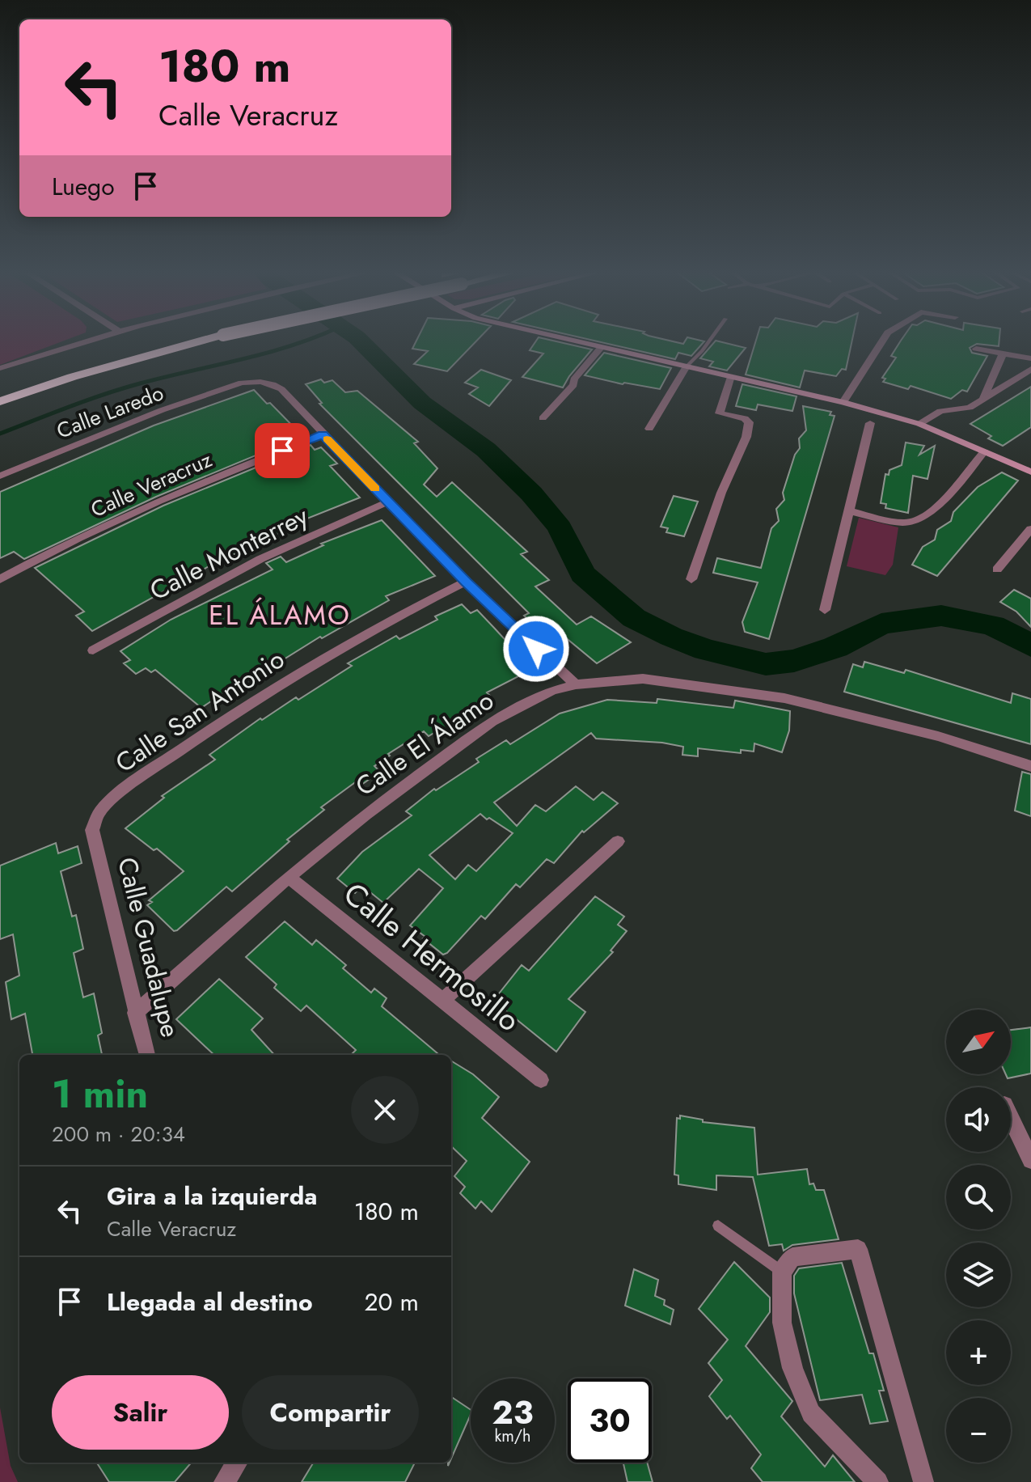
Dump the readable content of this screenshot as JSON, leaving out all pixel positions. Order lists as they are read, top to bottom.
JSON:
{
  "streets": {
    "street": [
      "Calle Laredo",
      "Calle Veracruz",
      "Calle Monterrey",
      "Calle San Antonio",
      "Calle El Álamo",
      "Calle Guadalupe",
      "Calle Hermosillo"
    ]
  },
  "crossings": [
    ["Calle Laredo", "Calle Veracruz"],
    ["Calle San Antonio", "Calle Guadalupe"],
    ["Calle El Álamo", "Calle Guadalupe"],
    ["Calle El Álamo", "Calle Hermosillo"]
  ],
  "districts": ["EL ÁLAMO"],
  "north": "top right",
  "page": {
    "turn": ["180 m", "Calle Veracruz"],
    "then": "Luego",
    "map_buttons": ["+", "−"],
    "heading": ["1 min", "200 m · 20:34"],
    "list": [
      {
        "name": "Gira a la izquierda",
        "note": "Calle Veracruz",
        "value": "180 m"
      },
      {
        "name": "Llegada al destino",
        "value": "20 m"
      }
    ],
    "buttons": ["Salir", "Compartir"],
    "speed": "23 km/h",
    "limit": "30"
  }
}
